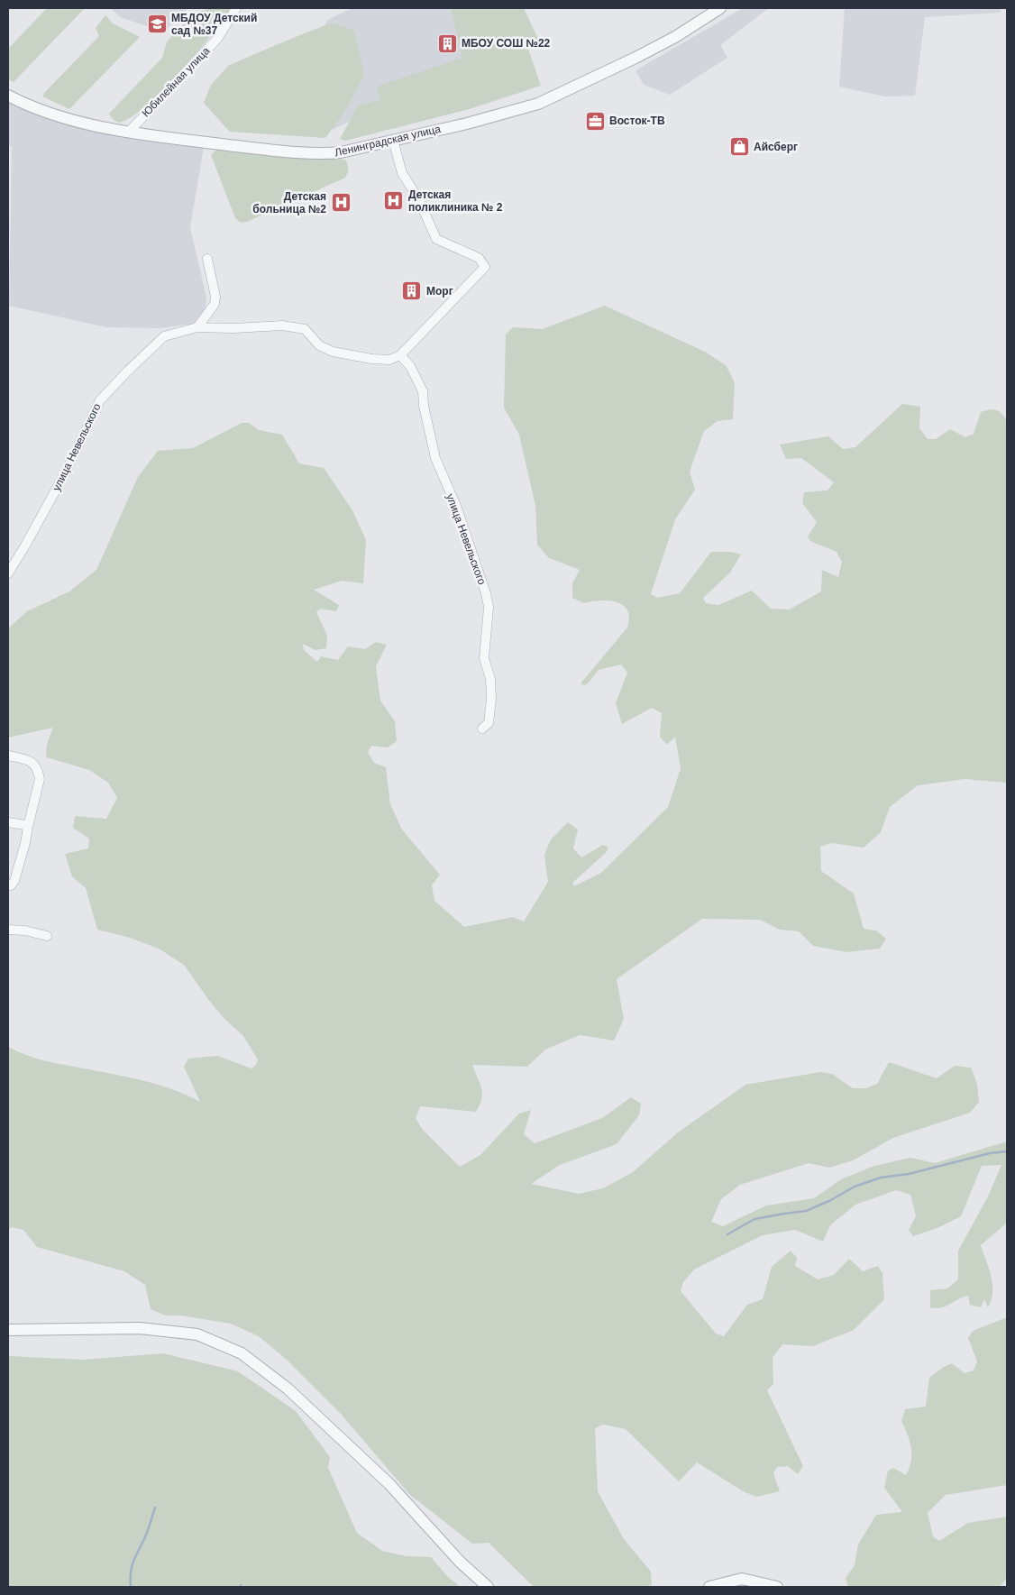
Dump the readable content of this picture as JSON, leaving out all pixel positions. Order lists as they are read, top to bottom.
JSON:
{
  "streets": {
    "street": ["Юбилейная улица", "Ленинградская улица", "улица Невельского"]
  },
  "crossings": [
    ["Юбилейная улица", "Ленинградская улица"]
  ],
  "places": {
    "school or university": ["МБДОУ Детский сад №37"],
    "building": ["МБОУ СОШ №22", "Морг"],
    "office": ["Восток-ТВ"],
    "shop": ["Айсберг"],
    "hospital": ["Детская поликлиника № 2", "Детская больница №2"]
  }
}
